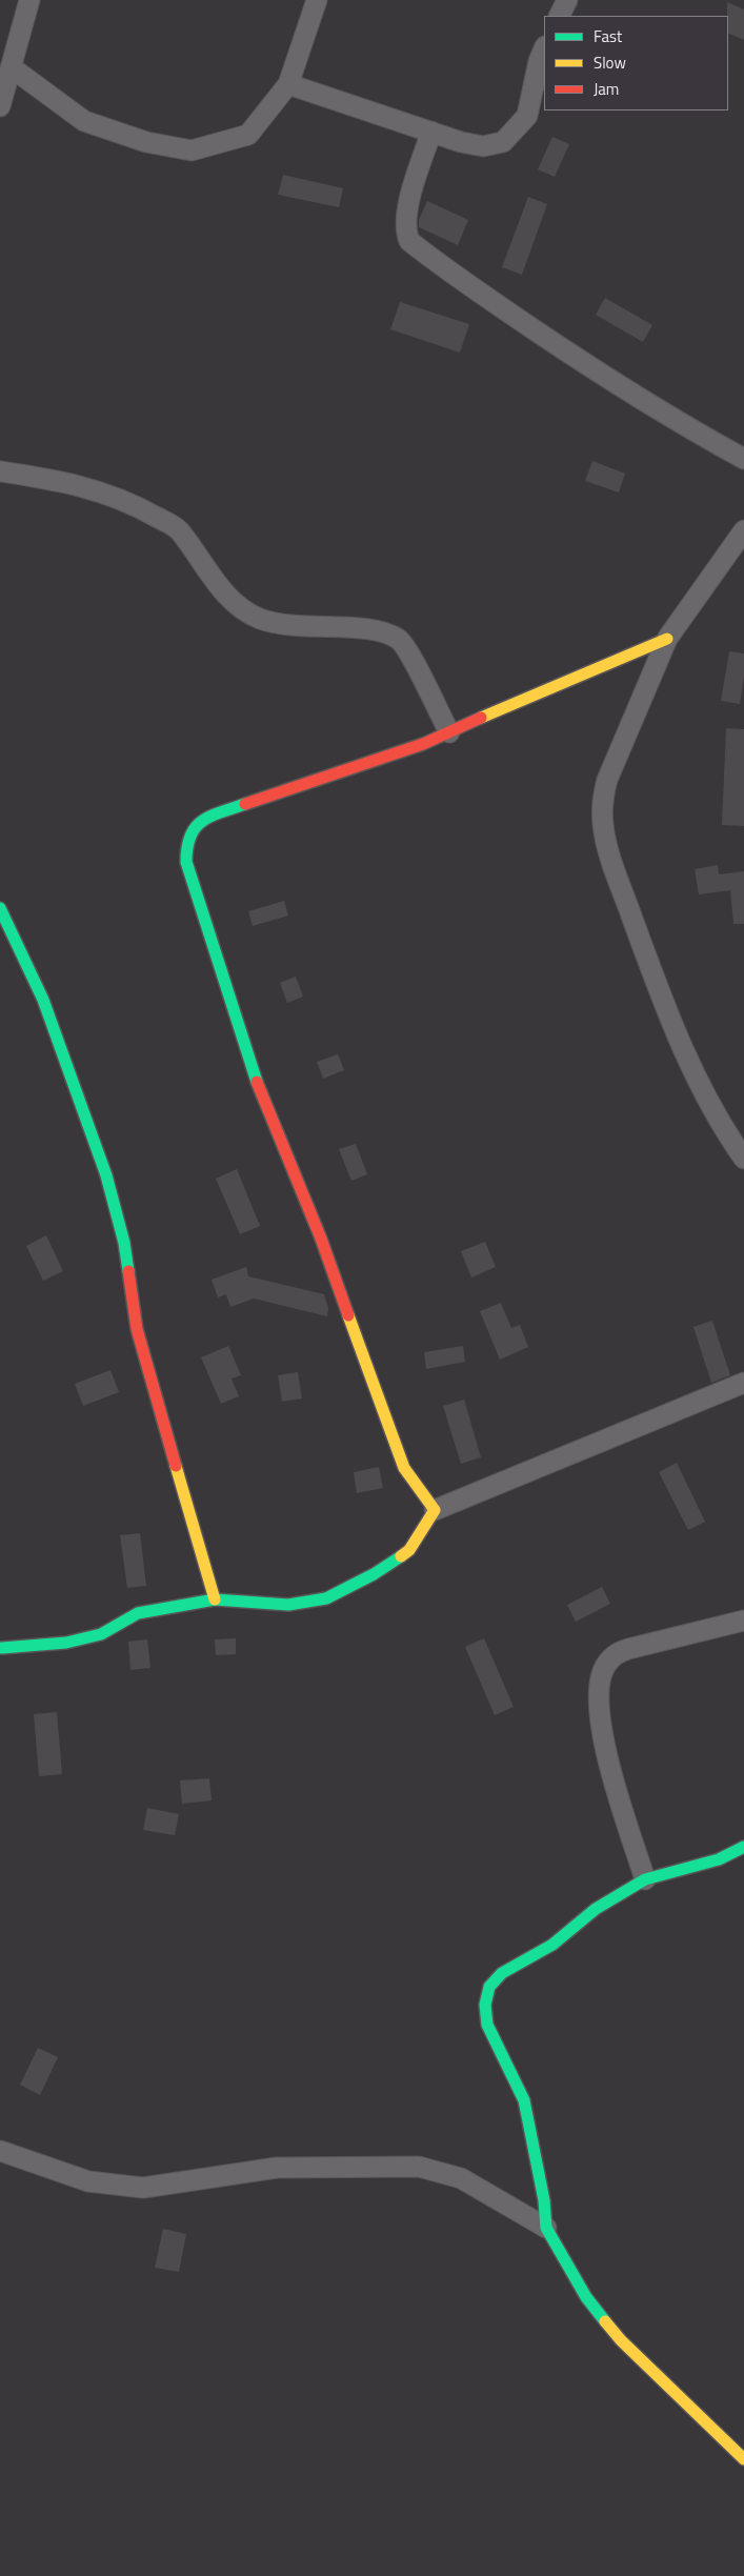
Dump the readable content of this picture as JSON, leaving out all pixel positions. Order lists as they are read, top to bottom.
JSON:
{
  "legend": ["Fast", "Slow", "Jam"]
}
